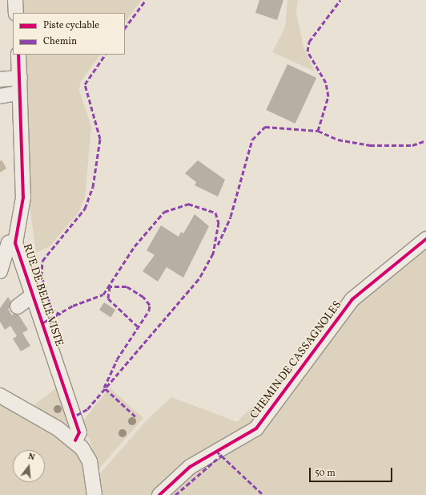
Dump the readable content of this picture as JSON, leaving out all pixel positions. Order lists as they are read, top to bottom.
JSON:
{
  "streets": {
    "street": ["RUE DE BELLE VISTE", "CHEMIN DE CASSAGNOLES"]
  },
  "legend": ["Piste cyclable", "Chemin"],
  "scale_bar": "50 m",
  "north": "top"
}
